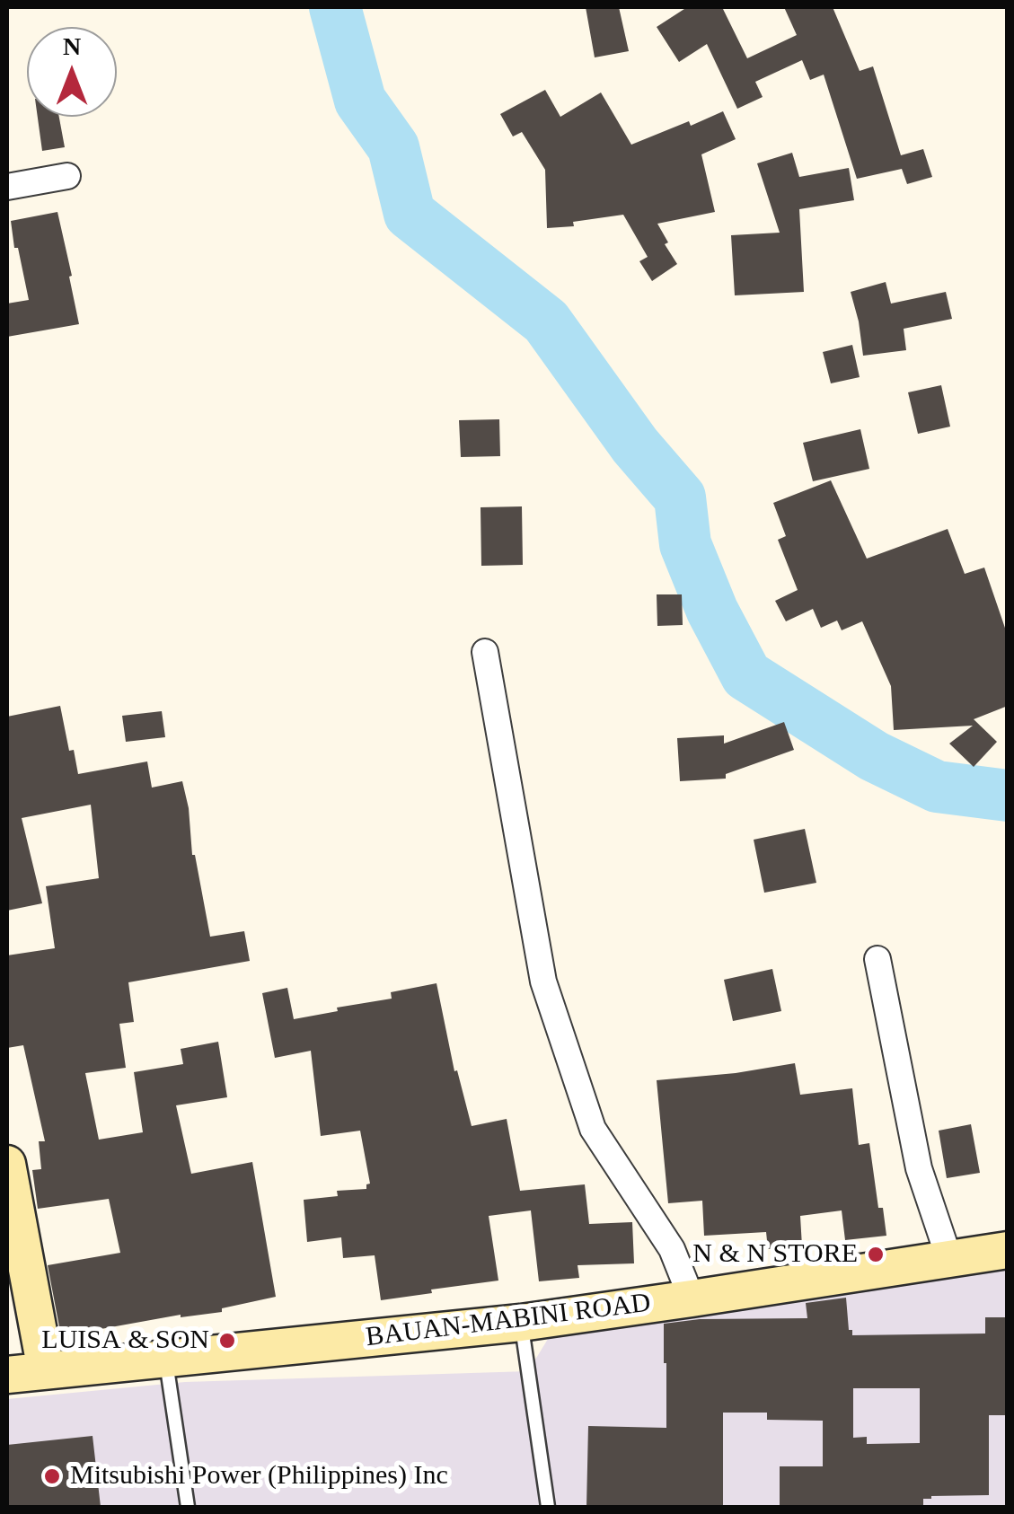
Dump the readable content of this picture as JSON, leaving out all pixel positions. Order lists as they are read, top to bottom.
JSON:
{
  "streets": {
    "main road": ["BAUAN-MABINI ROAD"]
  },
  "places": ["N & N STORE", "LUISA & SON", "Mitsubishi Power (Philippines) Inc"],
  "north": "top"
}
